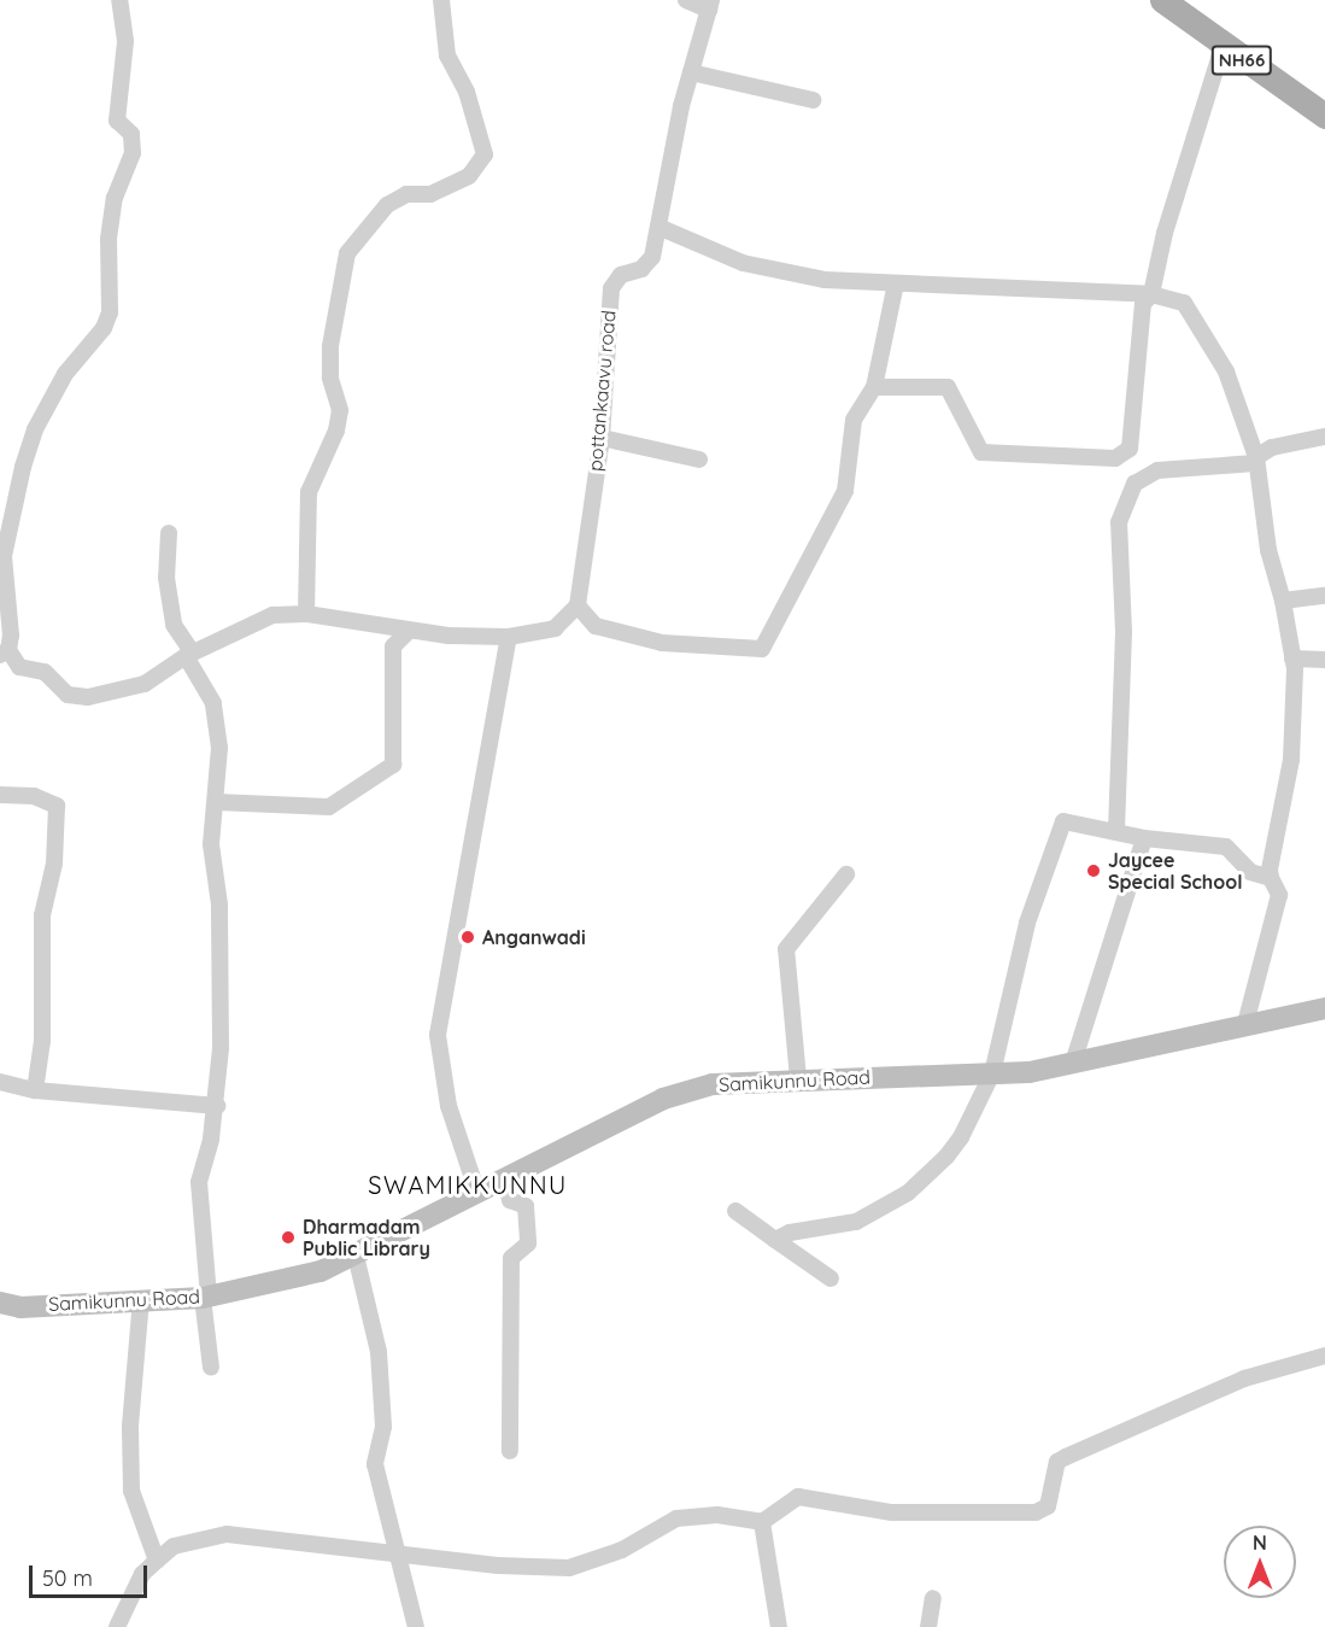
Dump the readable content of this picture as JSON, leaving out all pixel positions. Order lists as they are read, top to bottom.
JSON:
{
  "streets": {
    "main road": ["NH66", "Samikunnu Road"],
    "street": ["pottankaavu road"]
  },
  "districts": ["SWAMIKKUNNU"],
  "places": ["Jaycee Special School", "Anganwadi", "Dharmadam Public Library"],
  "scale_bar": "50 m",
  "north": "top"
}
